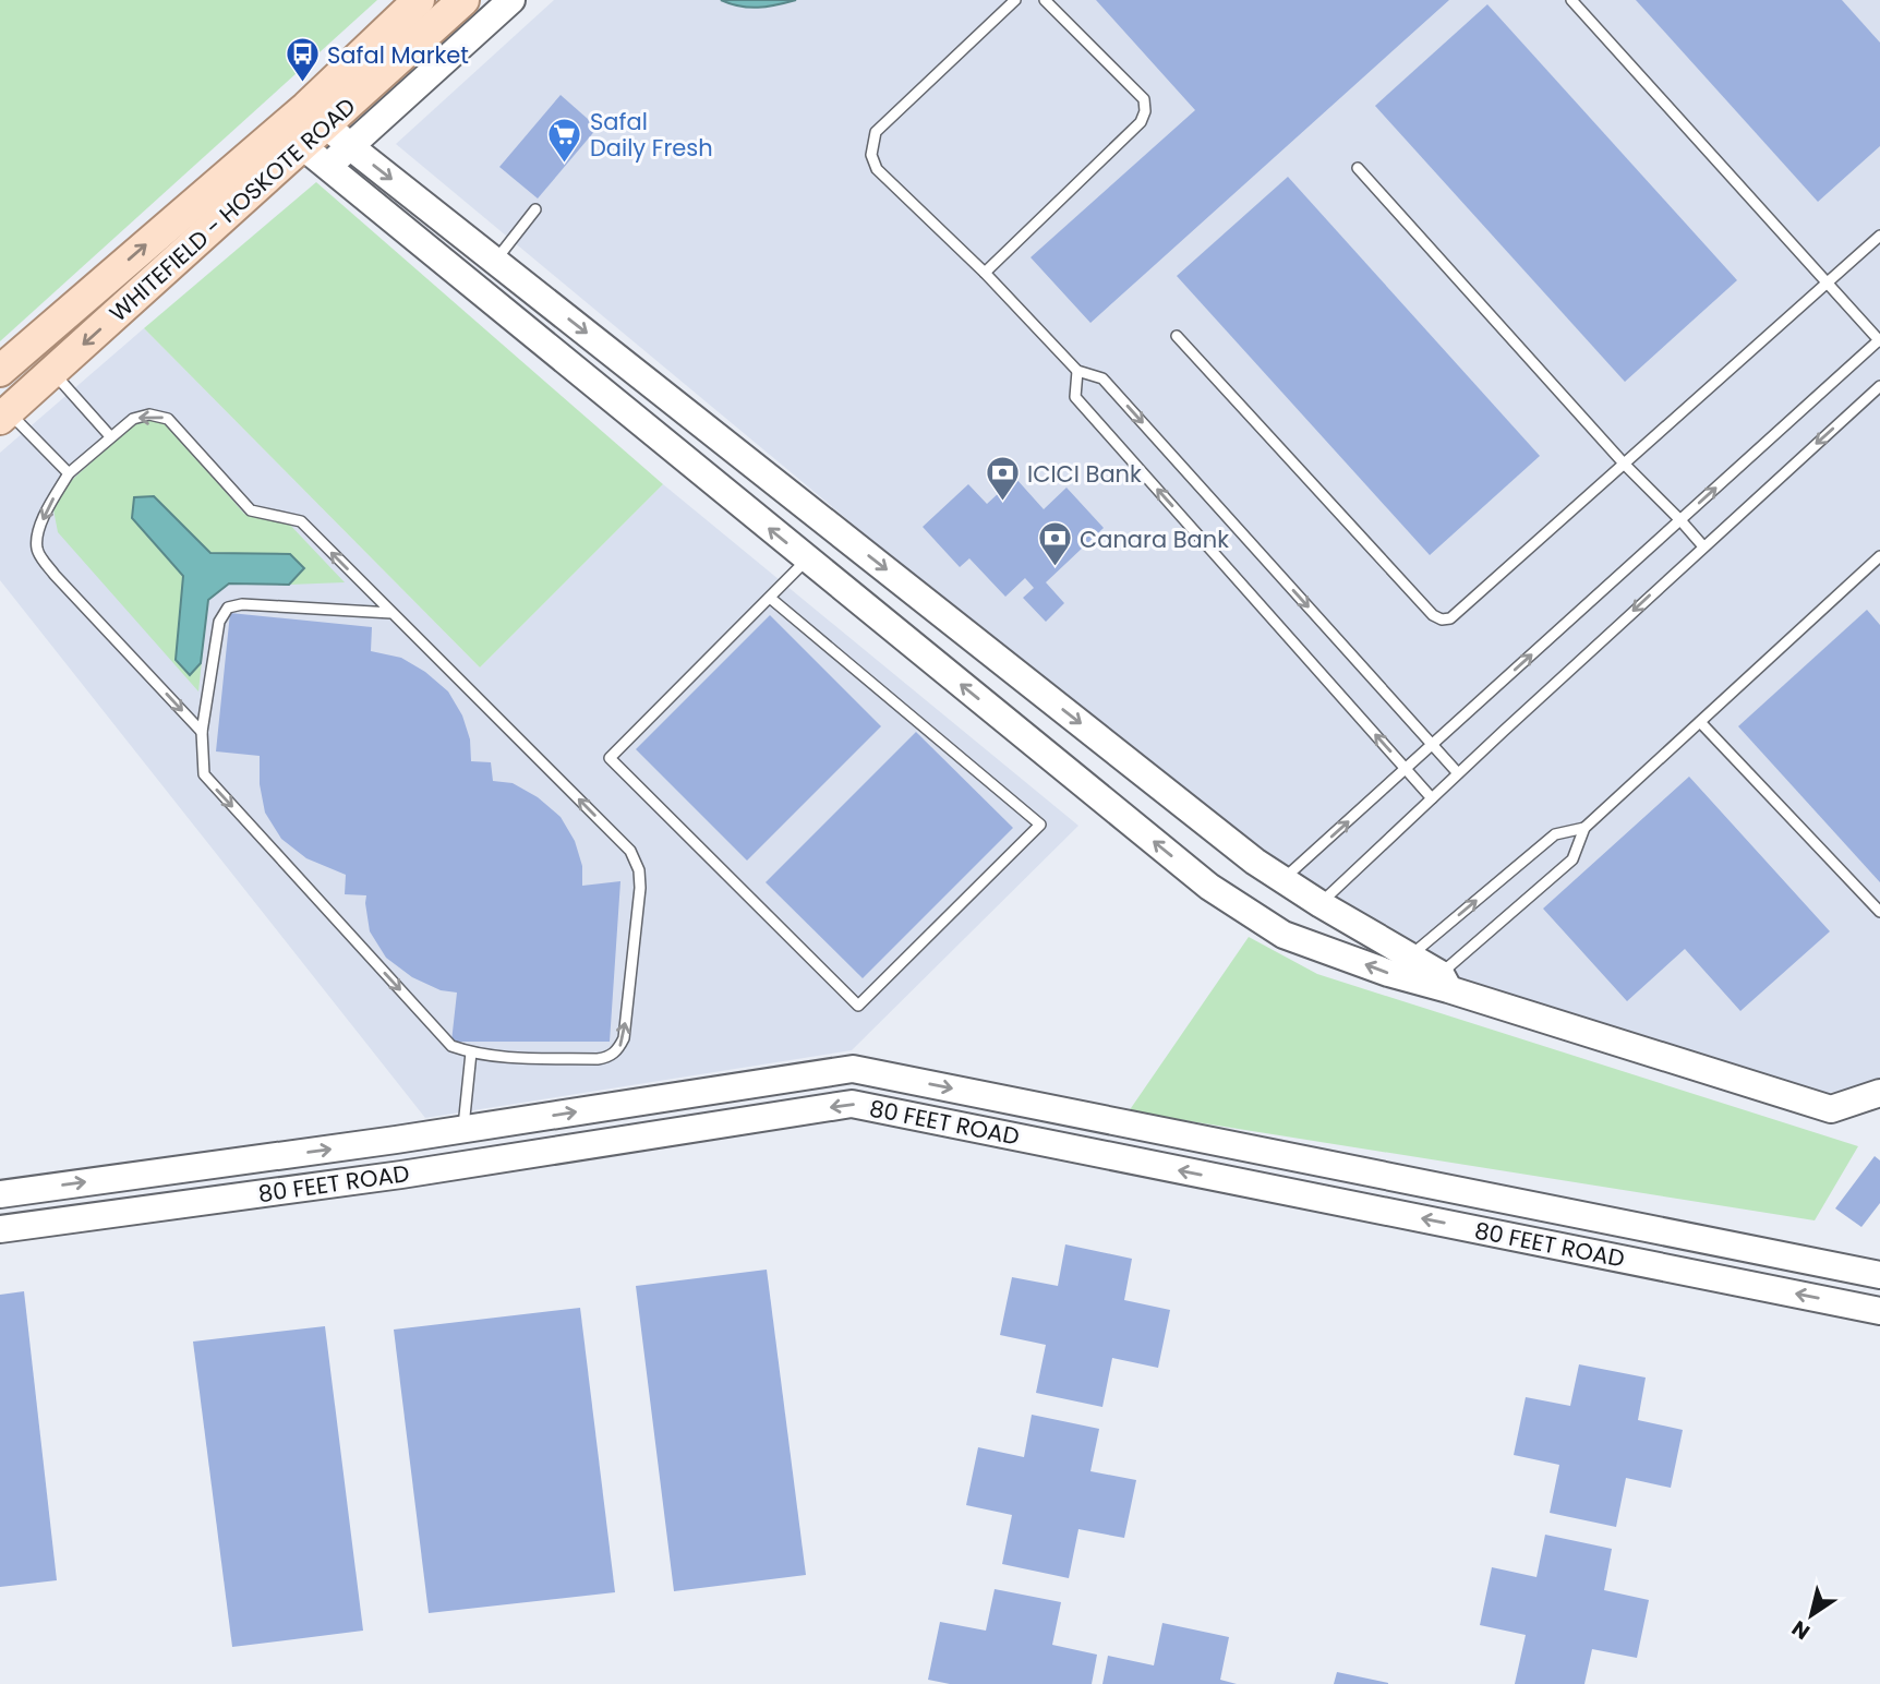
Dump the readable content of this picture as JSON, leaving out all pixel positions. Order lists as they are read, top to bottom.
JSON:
{
  "streets": {
    "main road": ["WHITEFIELD - HOSKOTE ROAD"],
    "street": ["80 FEET ROAD"]
  },
  "places": {
    "bus stop": ["Safal Market"],
    "supermarket": ["Safal Daily Fresh"],
    "bank": ["ICICI Bank", "Canara Bank"]
  },
  "north": "bottom left"
}
